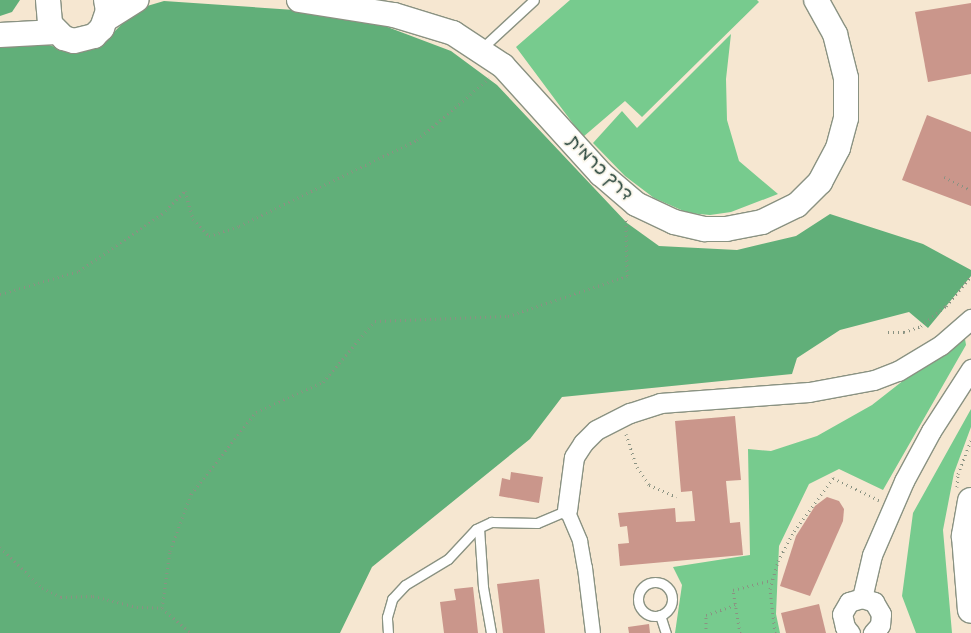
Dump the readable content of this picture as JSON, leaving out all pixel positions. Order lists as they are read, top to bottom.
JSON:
{
  "streets": {
    "street": ["דרך כרמית"]
  }
}
